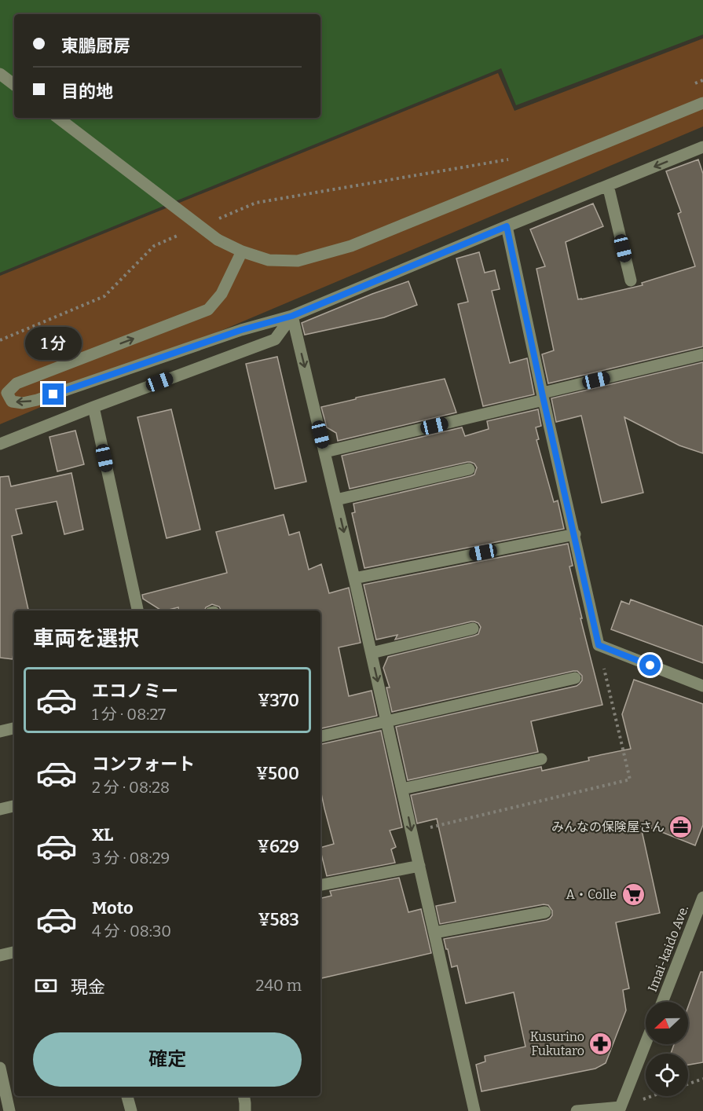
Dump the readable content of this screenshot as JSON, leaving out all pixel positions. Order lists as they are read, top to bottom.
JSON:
{
  "streets": {
    "street": ["Imai-kaido Ave."]
  },
  "places": {
    "office": ["みんなの保険屋さん"],
    "supermarket": ["A・Colle"],
    "pharmacy": ["Kusurino Fukutaro"]
  },
  "north": "left",
  "page": {
    "banner": ["東鵬厨房", "目的地"],
    "bubble": "1 分",
    "heading": "車両を選択",
    "list": [
      {
        "name": "エコノミー",
        "note": "1 分 · 08:27",
        "value": "¥370"
      },
      {
        "name": "コンフォート",
        "note": "2 分 · 08:28",
        "value": "¥500"
      },
      {
        "name": "XL",
        "note": "3 分 · 08:29",
        "value": "¥629"
      },
      {
        "name": "Moto",
        "note": "4 分 · 08:30",
        "value": "¥583"
      }
    ],
    "pay": ["現金", "240 m"],
    "buttons": "確定"
  }
}
